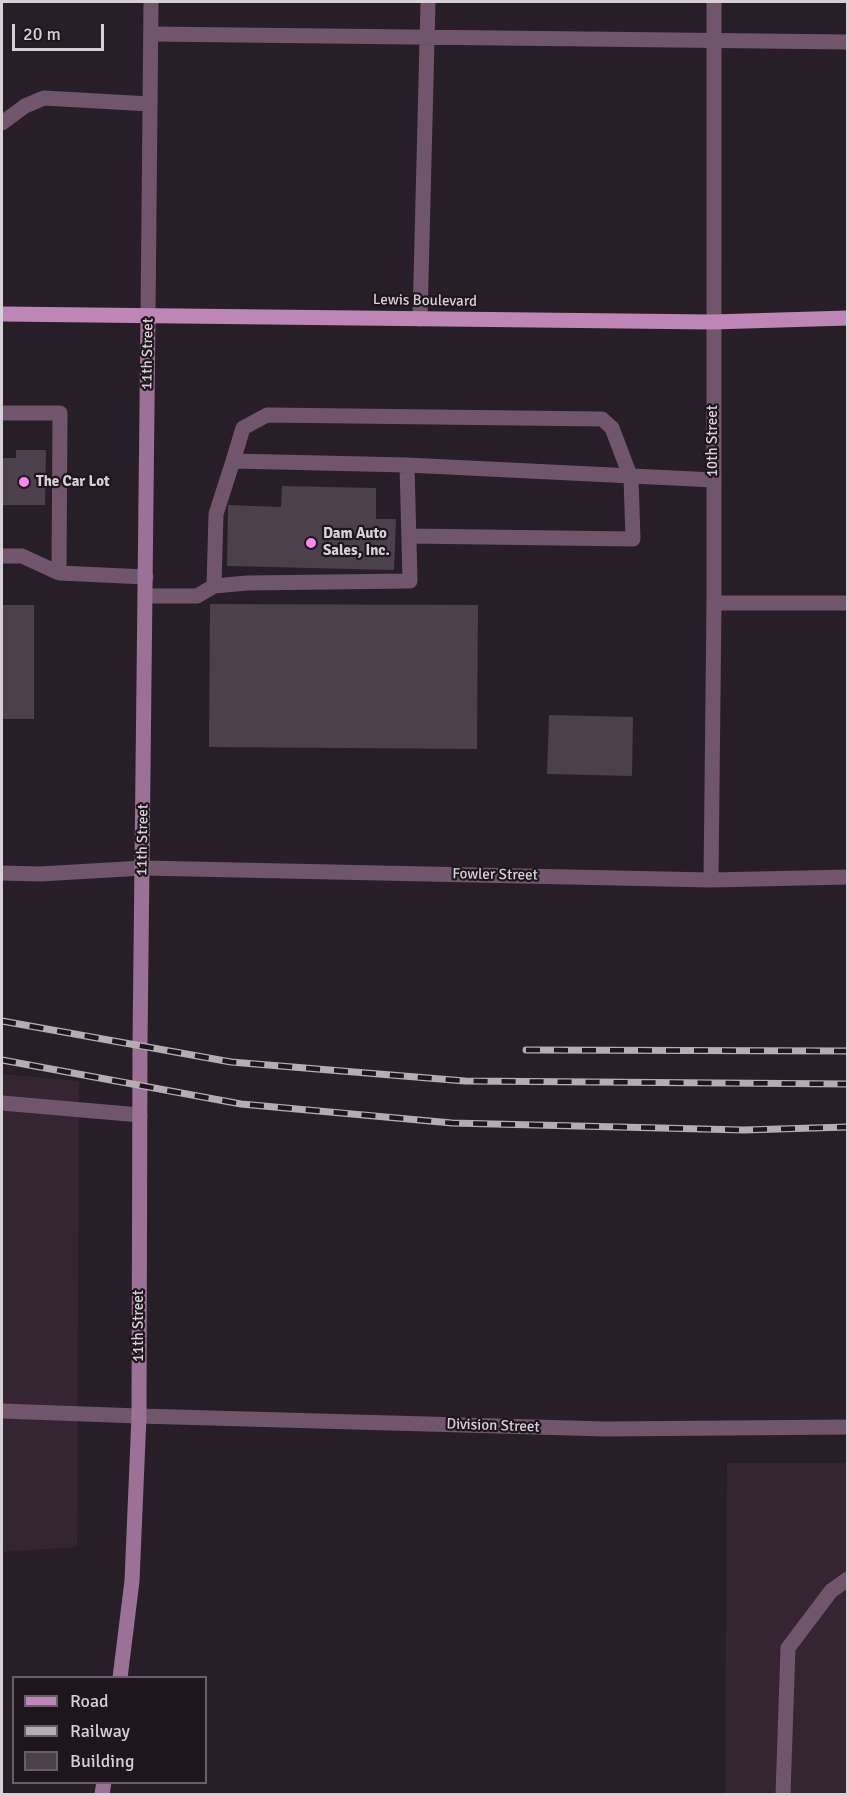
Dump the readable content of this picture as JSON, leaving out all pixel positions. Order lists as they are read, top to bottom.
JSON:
{
  "streets": {
    "main road": ["Lewis Boulevard", "11th Street"],
    "street": ["10th Street", "Fowler Street", "Division Street"]
  },
  "crossings": [
    ["Lewis Boulevard", "11th Street"],
    ["Lewis Boulevard", "10th Street"],
    ["11th Street", "Fowler Street"],
    ["11th Street", "Division Street"],
    ["10th Street", "Fowler Street"]
  ],
  "places": ["The Car Lot", "Dam Auto Sales, Inc."],
  "legend": ["Road", "Railway", "Building"],
  "scale_bar": "20 m"
}
